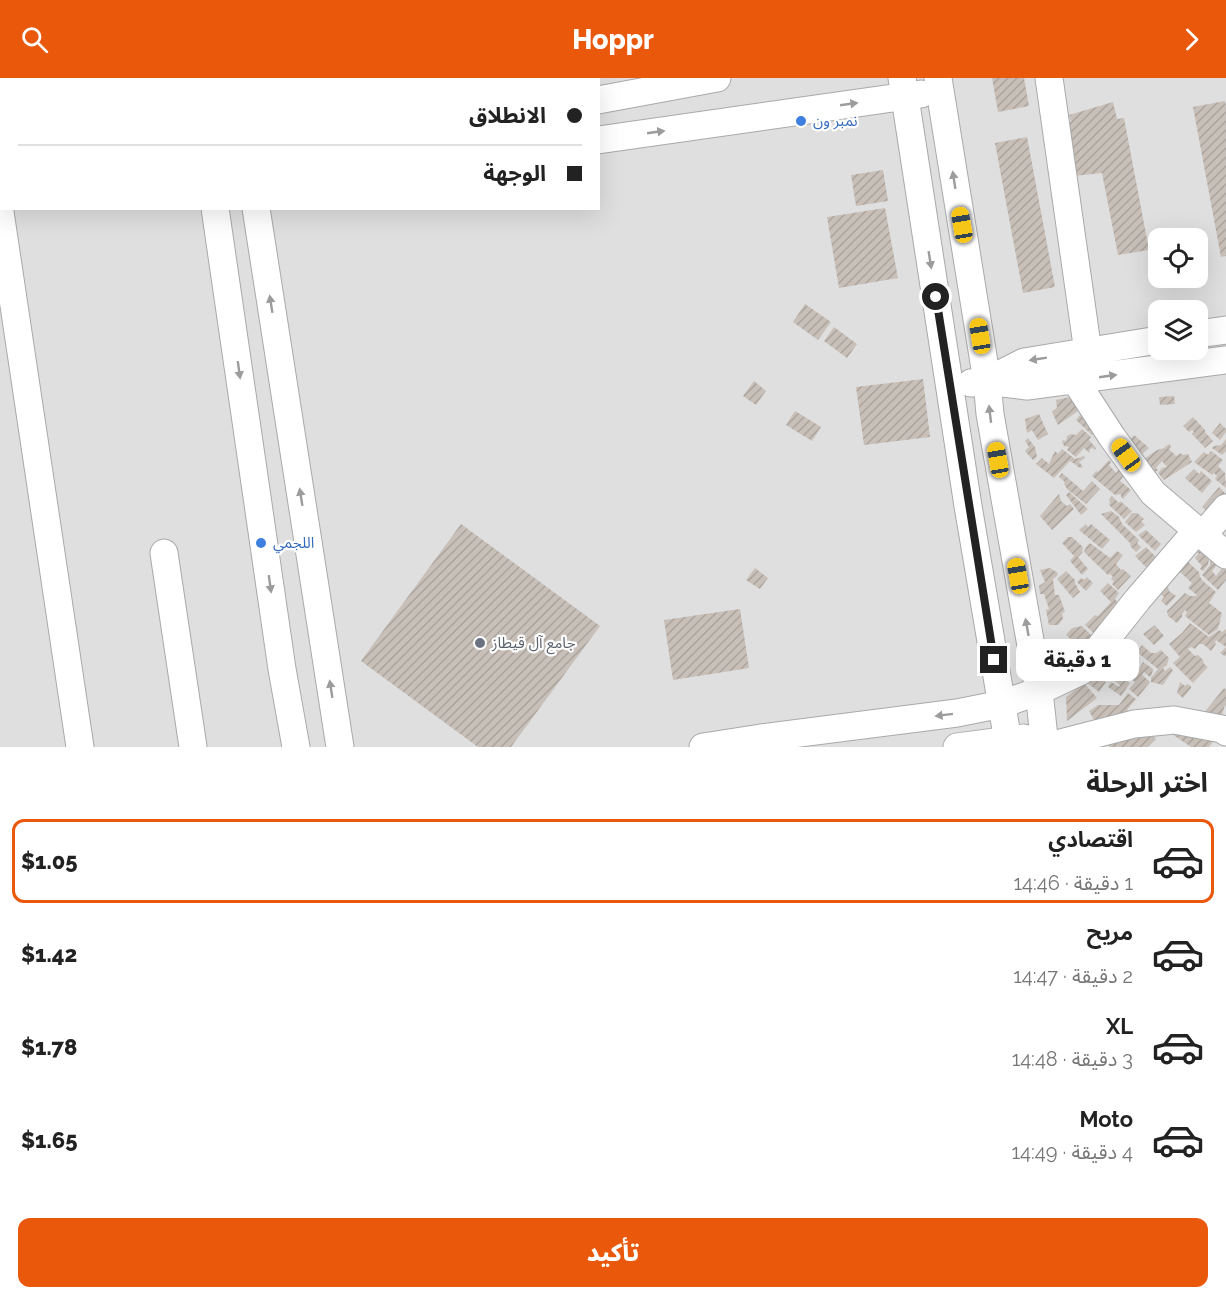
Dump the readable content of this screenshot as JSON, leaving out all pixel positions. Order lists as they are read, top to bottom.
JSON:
{
  "places": ["نمبر ون", "اللجمي", "جامع آل قيطاز"],
  "page": {
    "header": "Hoppr",
    "banner": ["الانطلاق", "الوجهة"],
    "bubble": "1 دقيقة",
    "heading": "اختر الرحلة",
    "list": [
      {
        "name": "اقتصادي",
        "note": "1 دقيقة · 14:46",
        "value": "$1.05"
      },
      {
        "name": "مريح",
        "note": "2 دقيقة · 14:47",
        "value": "$1.42"
      },
      {
        "name": "XL",
        "note": "3 دقيقة · 14:48",
        "value": "$1.78"
      },
      {
        "name": "Moto",
        "note": "4 دقيقة · 14:49",
        "value": "$1.65"
      }
    ],
    "buttons": "تأكيد"
  }
}
